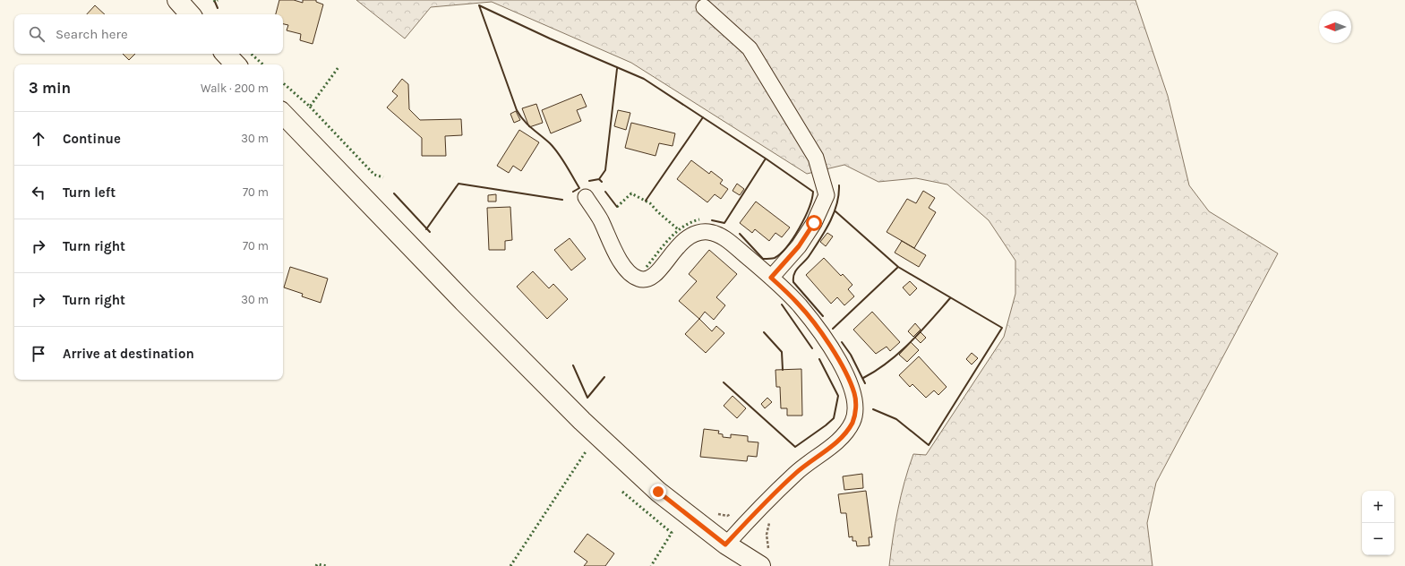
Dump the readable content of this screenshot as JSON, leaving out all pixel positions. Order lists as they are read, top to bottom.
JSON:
{
  "north": "left",
  "page": {
    "search": "Search here",
    "heading": ["3 min", "Walk · 200 m"],
    "list": [
      ["Continue", "30 m"],
      ["Turn left", "70 m"],
      ["Turn right", "70 m"],
      ["Turn right", "30 m"],
      "Arrive at destination"
    ],
    "map_buttons": ["+", "−"]
  }
}
